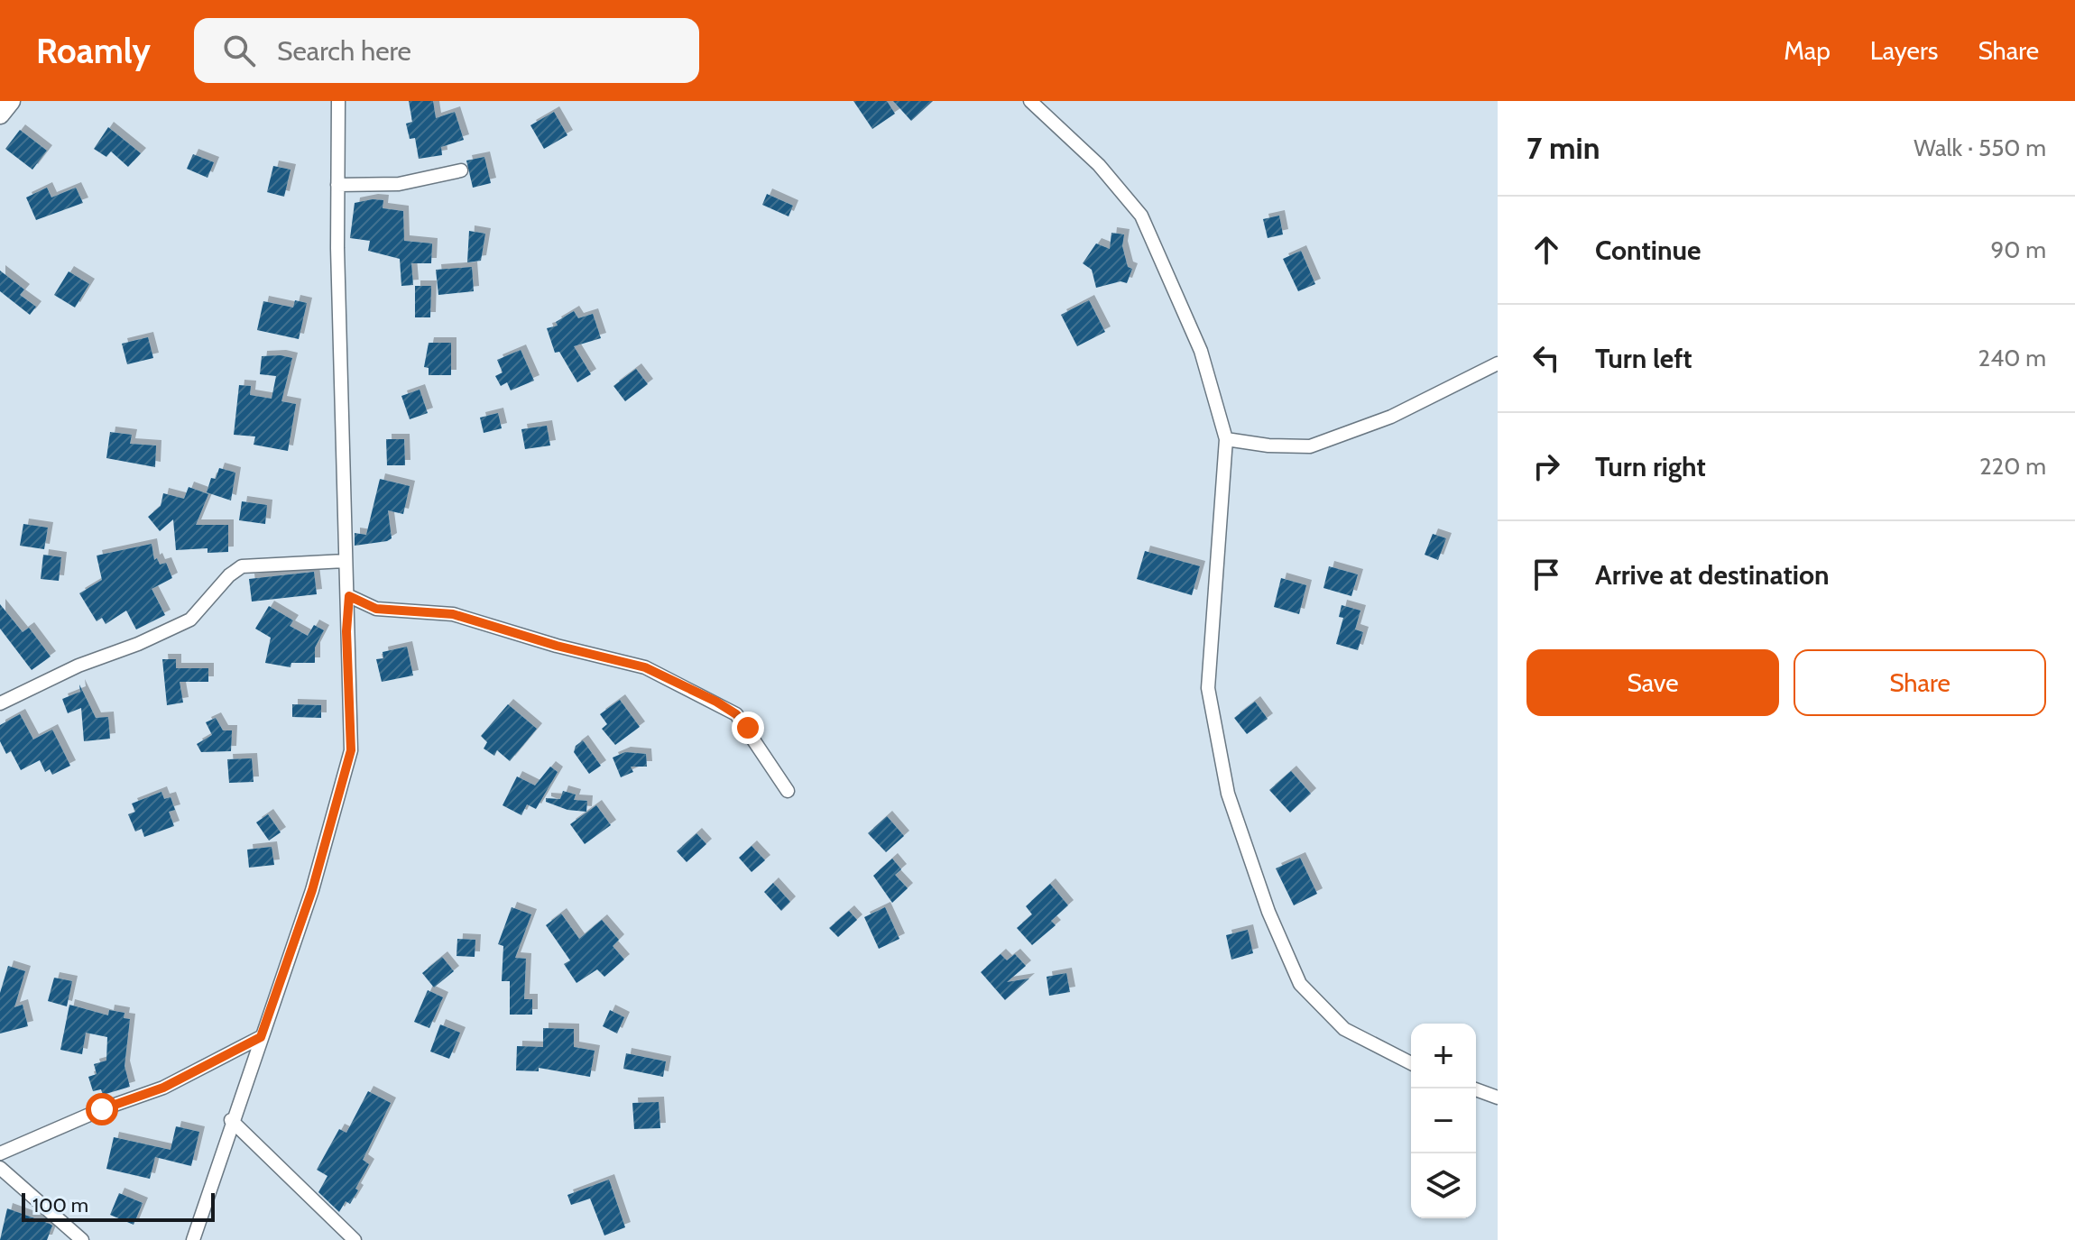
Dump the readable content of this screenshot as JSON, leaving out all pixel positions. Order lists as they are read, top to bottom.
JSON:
{
  "scale_bar": "100 m",
  "page": {
    "header": "Roamly",
    "search": "Search here",
    "nav": ["Map", "Layers", "Share"],
    "heading": ["7 min", "Walk · 550 m"],
    "list": [
      ["Continue", "90 m"],
      ["Turn left", "240 m"],
      ["Turn right", "220 m"],
      "Arrive at destination"
    ],
    "buttons": ["Save", "Share"],
    "map_buttons": ["+", "−"],
    "scale": "100 m"
  }
}
